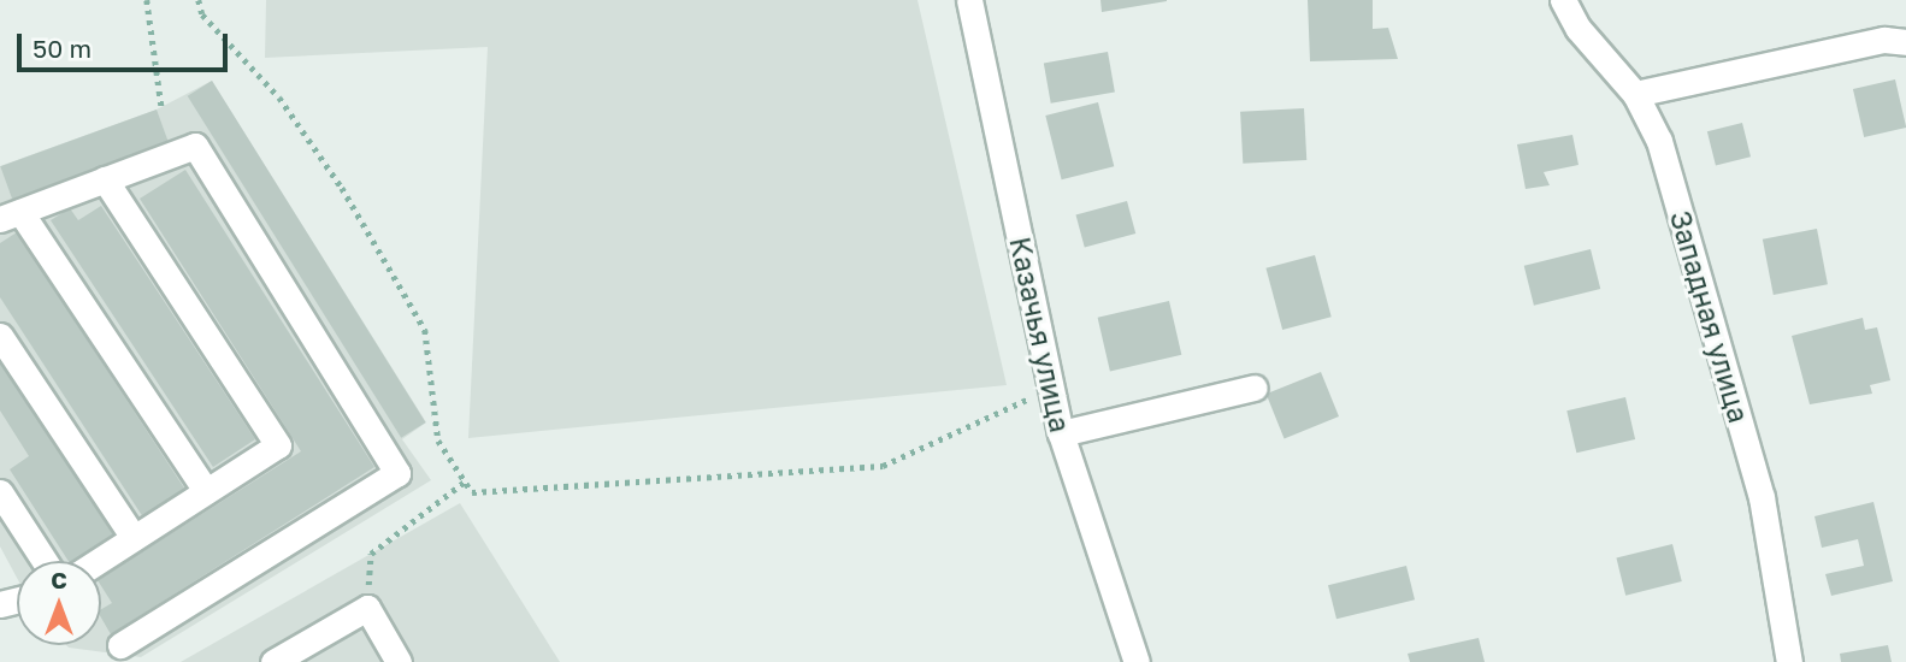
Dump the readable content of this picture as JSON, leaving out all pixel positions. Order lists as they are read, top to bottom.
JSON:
{
  "streets": {
    "street": ["Западная улица", "Казачья улица"]
  },
  "scale_bar": "50 m",
  "north": "top"
}
